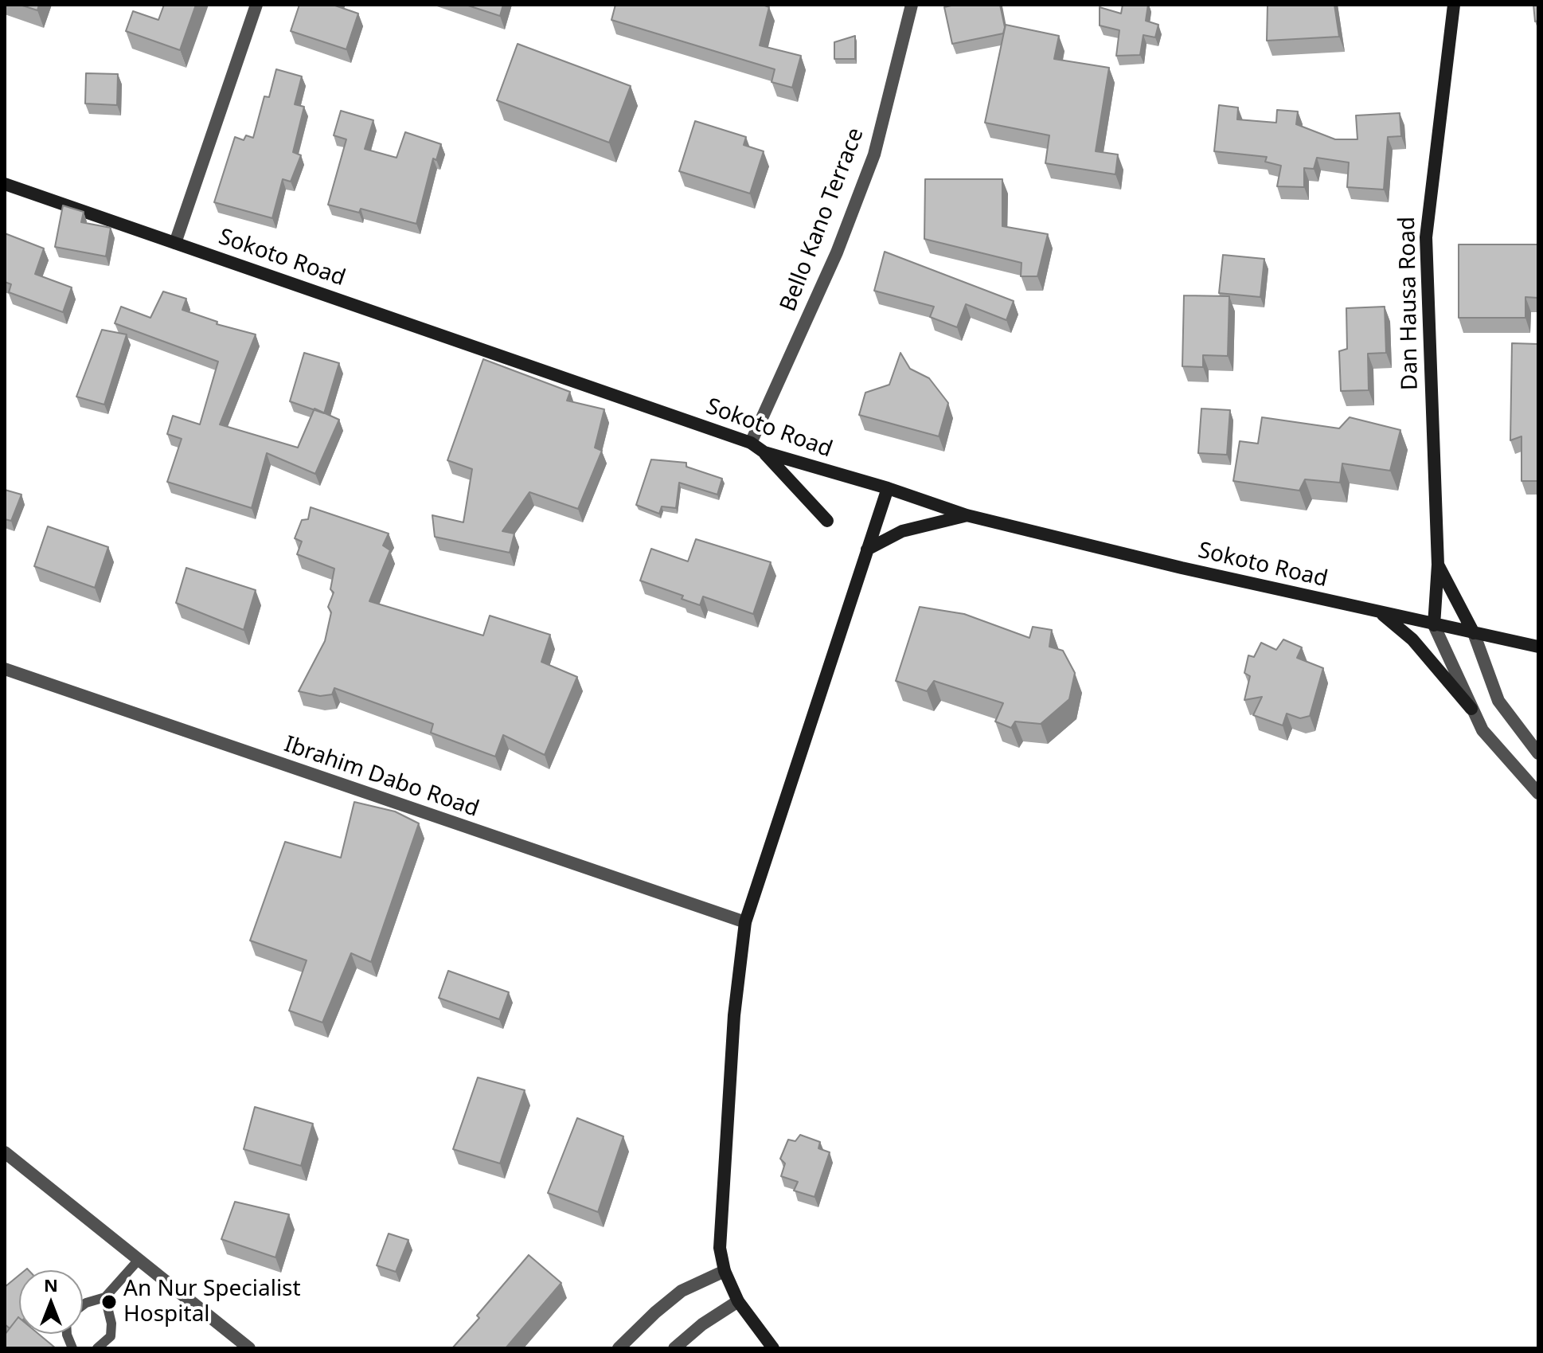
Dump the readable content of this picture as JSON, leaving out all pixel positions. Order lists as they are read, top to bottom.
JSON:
{
  "streets": {
    "street": [
      "Bello Kano Terrace",
      "Sokoto Road",
      "Dan Hausa Road",
      "Ibrahim Dabo Road"
    ]
  },
  "crossings": [
    ["Bello Kano Terrace", "Sokoto Road"],
    ["Sokoto Road", "Dan Hausa Road"]
  ],
  "places": ["An Nur Specialist Hospital"],
  "north": "top"
}
